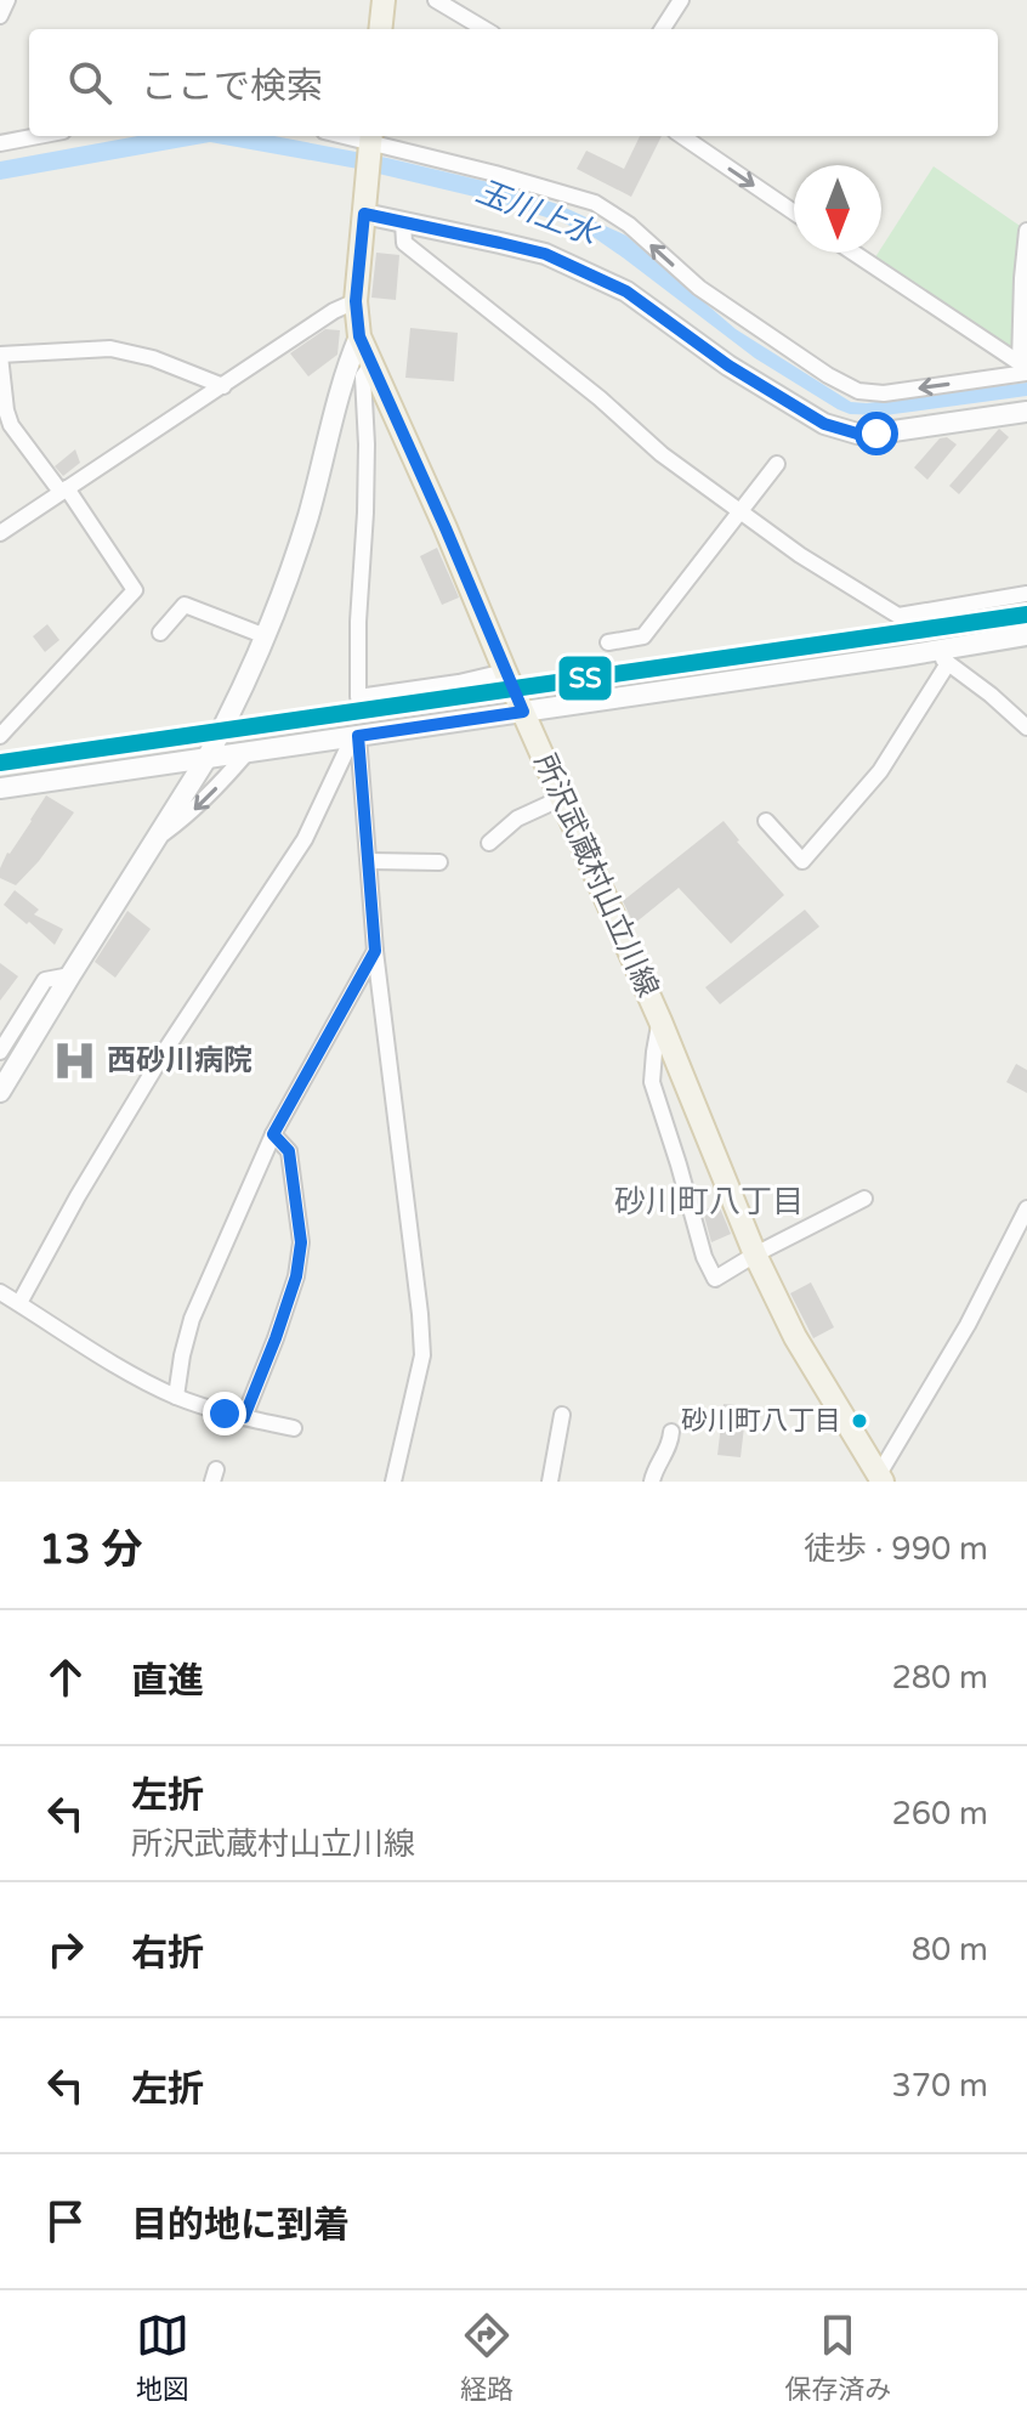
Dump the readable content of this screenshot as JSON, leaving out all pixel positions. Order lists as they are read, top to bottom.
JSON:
{
  "streets": {
    "main road": ["所沢武蔵村山立川線"]
  },
  "districts": ["砂川町八丁目"],
  "water": ["玉川上水"],
  "places": {
    "hospital": ["西砂川病院"],
    "other": ["砂川町八丁目"]
  },
  "lines": ["transit line SS"],
  "north": "bottom",
  "page": {
    "search": "ここで検索",
    "heading": ["13 分", "徒歩 · 990 m"],
    "list": [
      ["直進", "280 m"],
      ["左折", "所沢武蔵村山立川線", "260 m"],
      ["右折", "80 m"],
      ["左折", "370 m"],
      "目的地に到着"
    ],
    "nav": ["地図", "経路", "保存済み"]
  }
}
